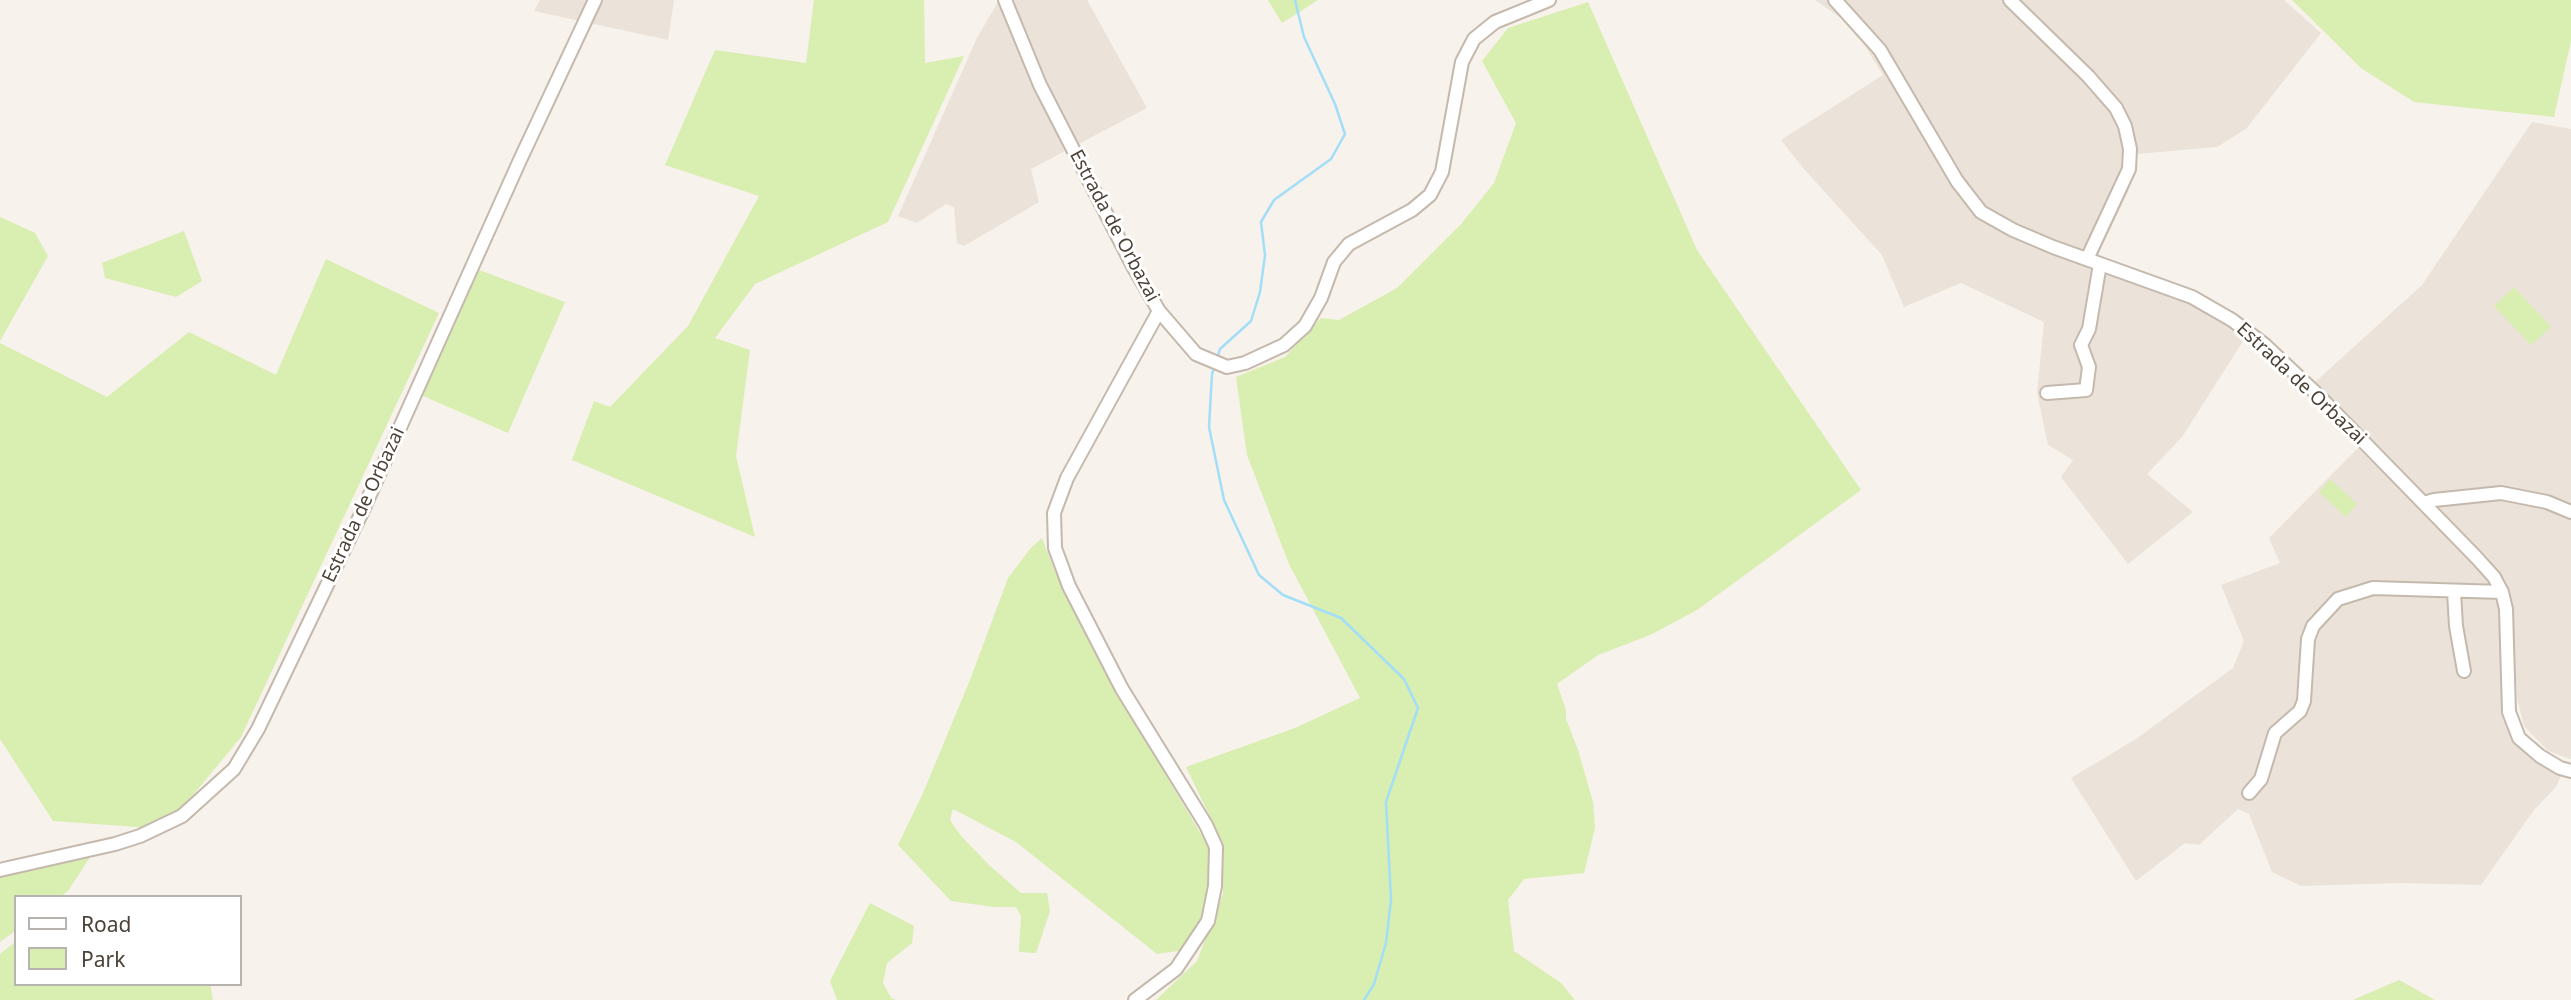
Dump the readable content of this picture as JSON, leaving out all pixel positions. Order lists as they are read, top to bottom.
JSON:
{
  "streets": {
    "street": ["Estrada de Orbazai"]
  },
  "legend": ["Road", "Park"]
}
